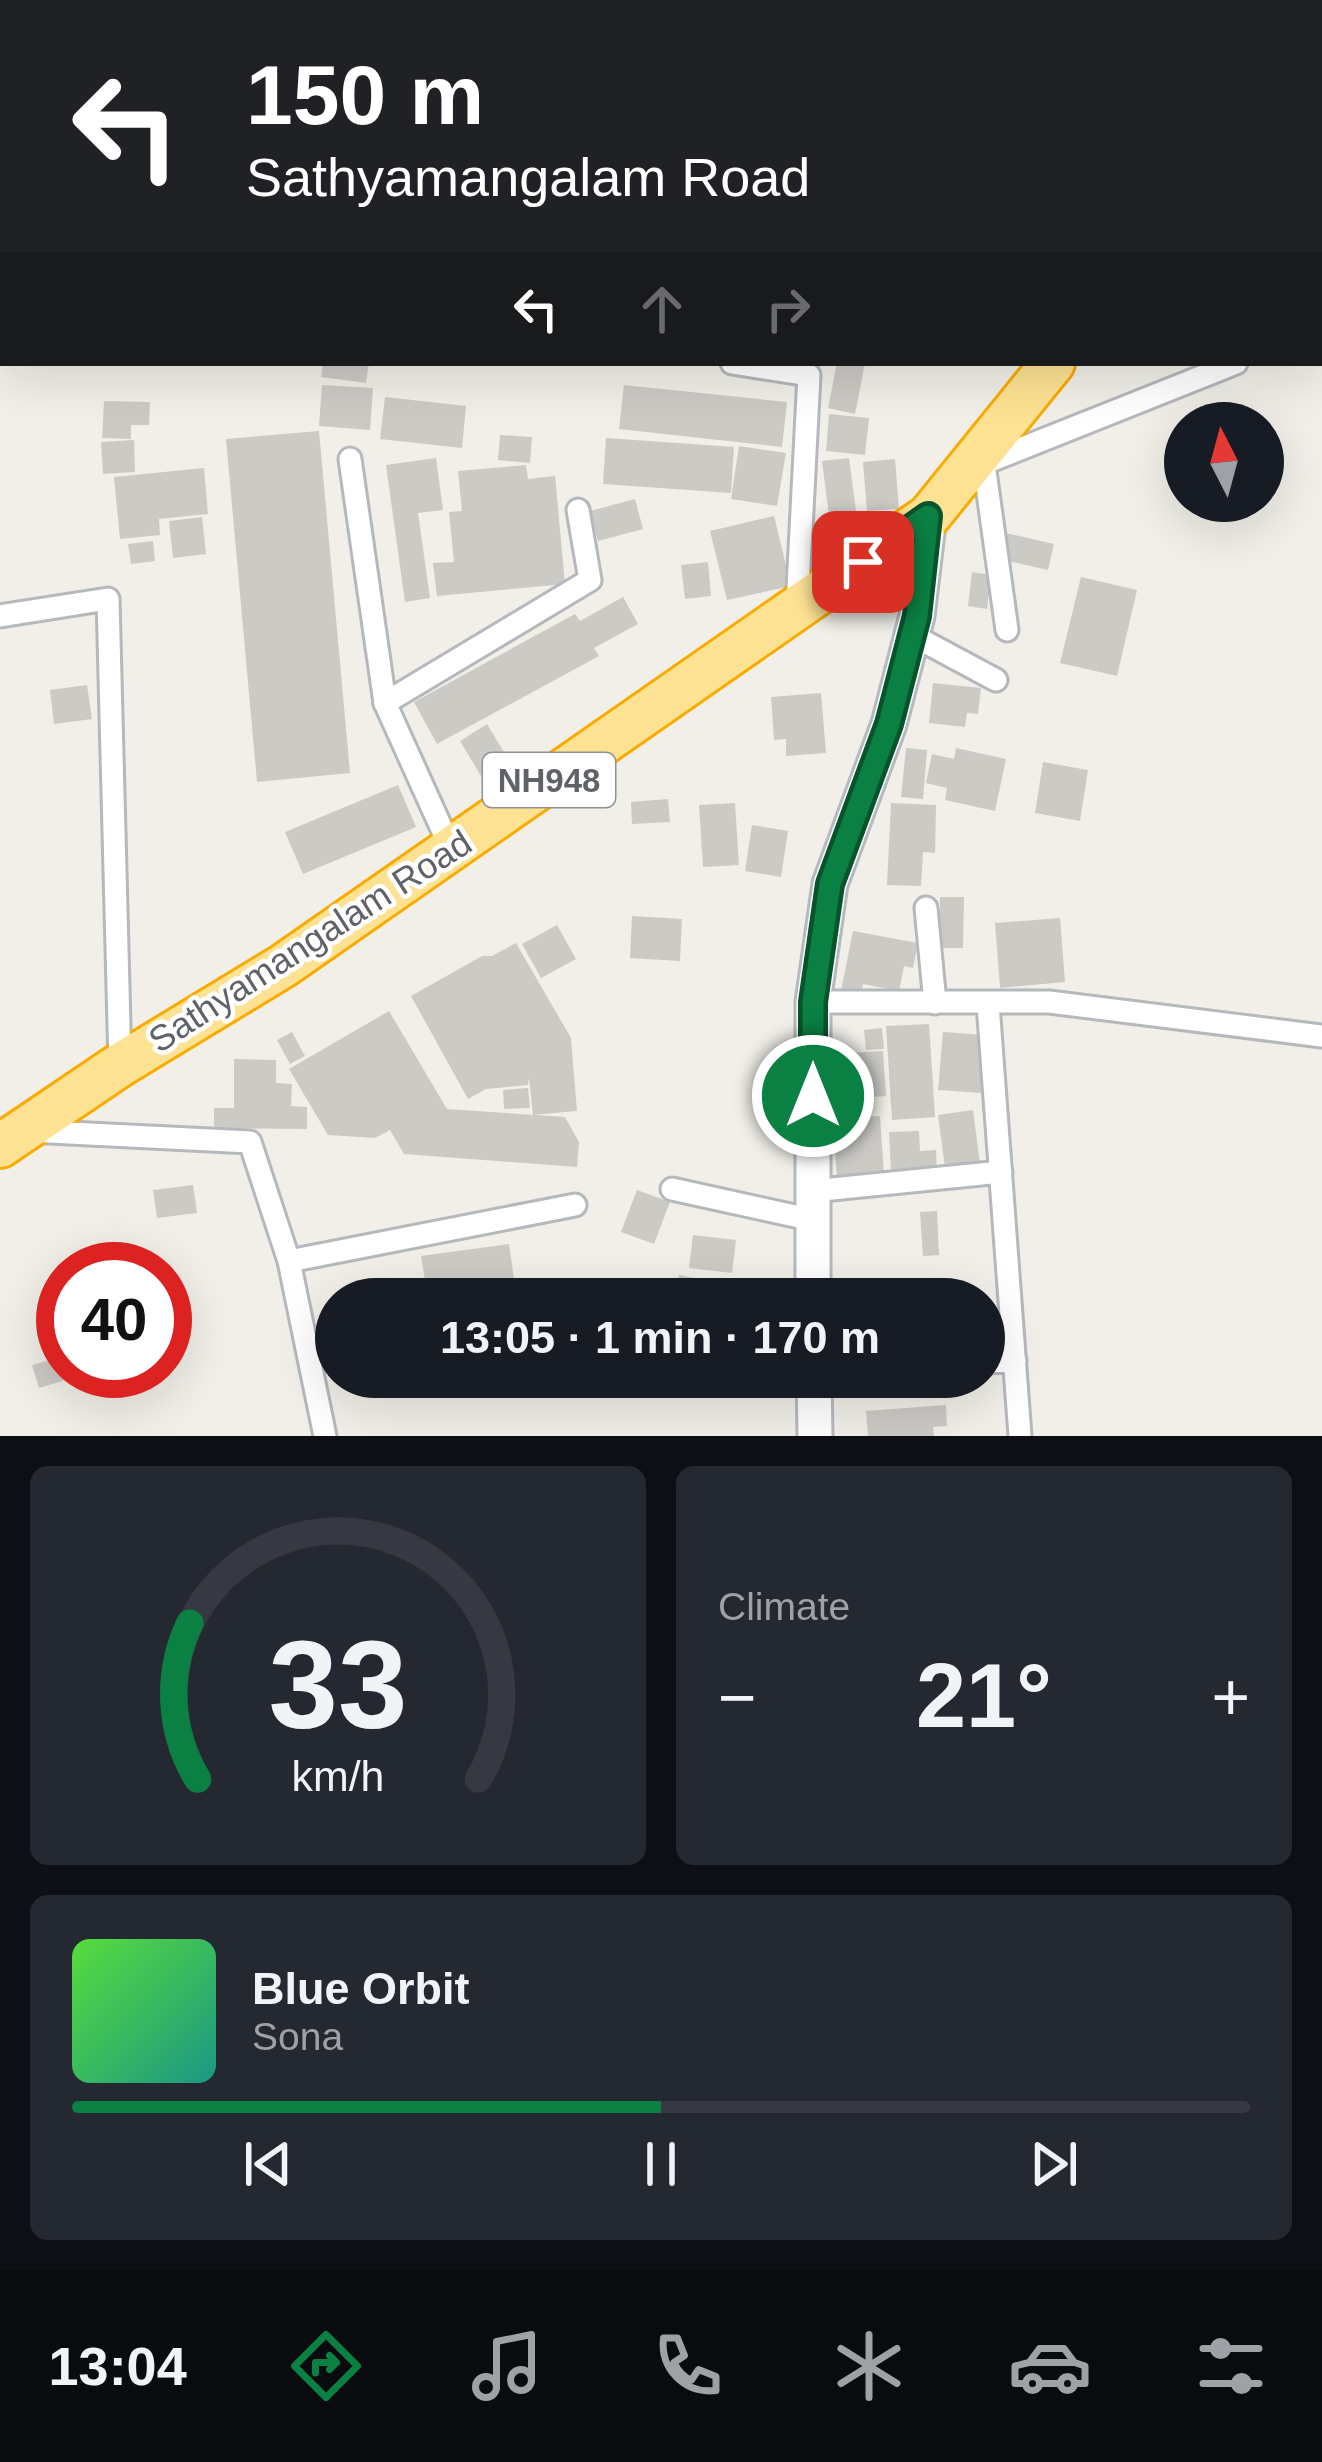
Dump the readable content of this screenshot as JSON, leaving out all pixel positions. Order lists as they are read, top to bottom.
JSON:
{
  "streets": {
    "highway": ["NH948", "Sathyamangalam Road"]
  },
  "north": "top",
  "page": {
    "turn": ["150 m", "Sathyamangalam Road"],
    "limit": "40",
    "trip": "13:05 · 1 min · 170 m",
    "tile": "Climate",
    "heat": ["−", "21°", "+"],
    "song": ["Blue Orbit", "Sona"],
    "tabs": "13:04",
    "gauge": ["33", "km/h"]
  }
}
